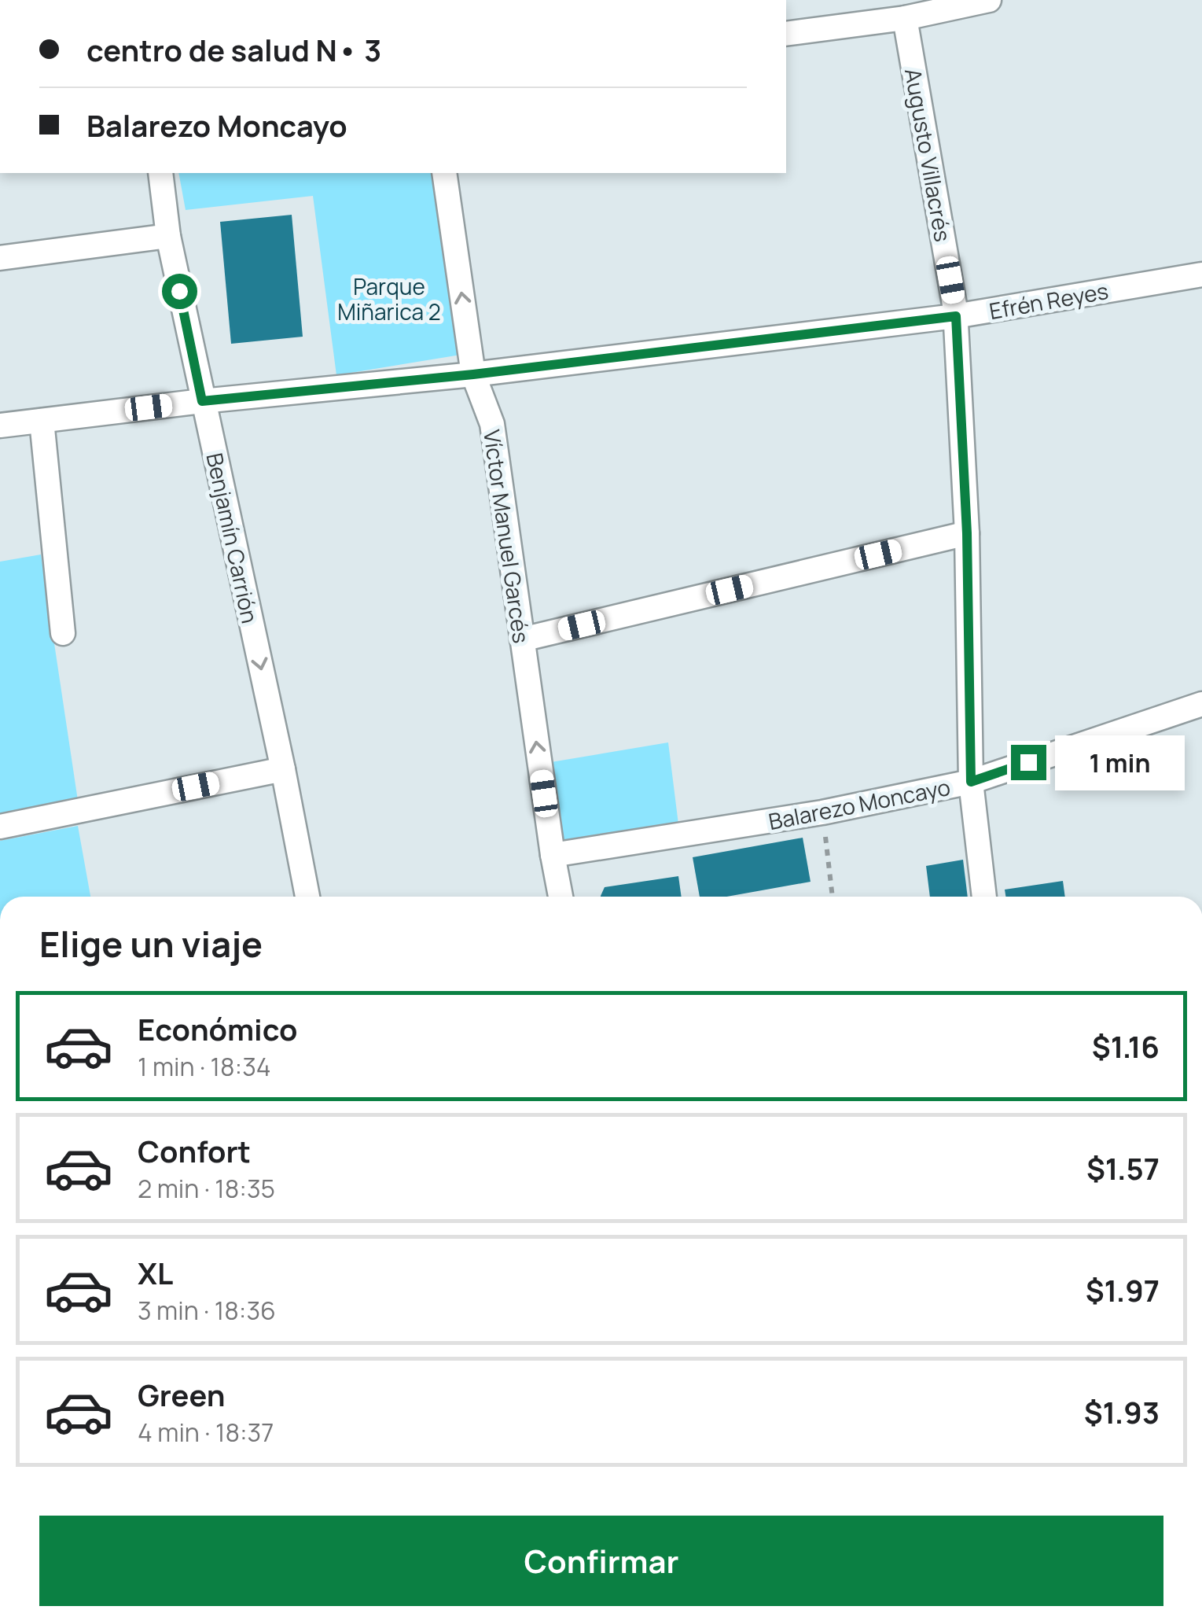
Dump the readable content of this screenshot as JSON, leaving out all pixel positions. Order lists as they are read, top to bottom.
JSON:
{
  "streets": {
    "street": [
      "Augusto Villacrés",
      "Efrén Reyes",
      "Víctor Manuel Garcés",
      "Benjamín Carrión",
      "Balarezo Moncayo"
    ]
  },
  "crossings": [
    ["Augusto Villacrés", "Efrén Reyes"],
    ["Augusto Villacrés", "Balarezo Moncayo"],
    ["Efrén Reyes", "Víctor Manuel Garcés"],
    ["Efrén Reyes", "Benjamín Carrión"],
    ["Víctor Manuel Garcés", "Balarezo Moncayo"]
  ],
  "one_way": ["Víctor Manuel Garcés"],
  "parks": ["Parque Miñarica 2"],
  "page": {
    "banner": ["centro de salud N• 3", "Balarezo Moncayo"],
    "bubble": "1 min",
    "heading": "Elige un viaje",
    "list": [
      {
        "name": "Económico",
        "note": "1 min · 18:34",
        "value": "$1.16"
      },
      {
        "name": "Confort",
        "note": "2 min · 18:35",
        "value": "$1.57"
      },
      {
        "name": "XL",
        "note": "3 min · 18:36",
        "value": "$1.97"
      },
      {
        "name": "Green",
        "note": "4 min · 18:37",
        "value": "$1.93"
      }
    ],
    "buttons": "Confirmar"
  }
}
